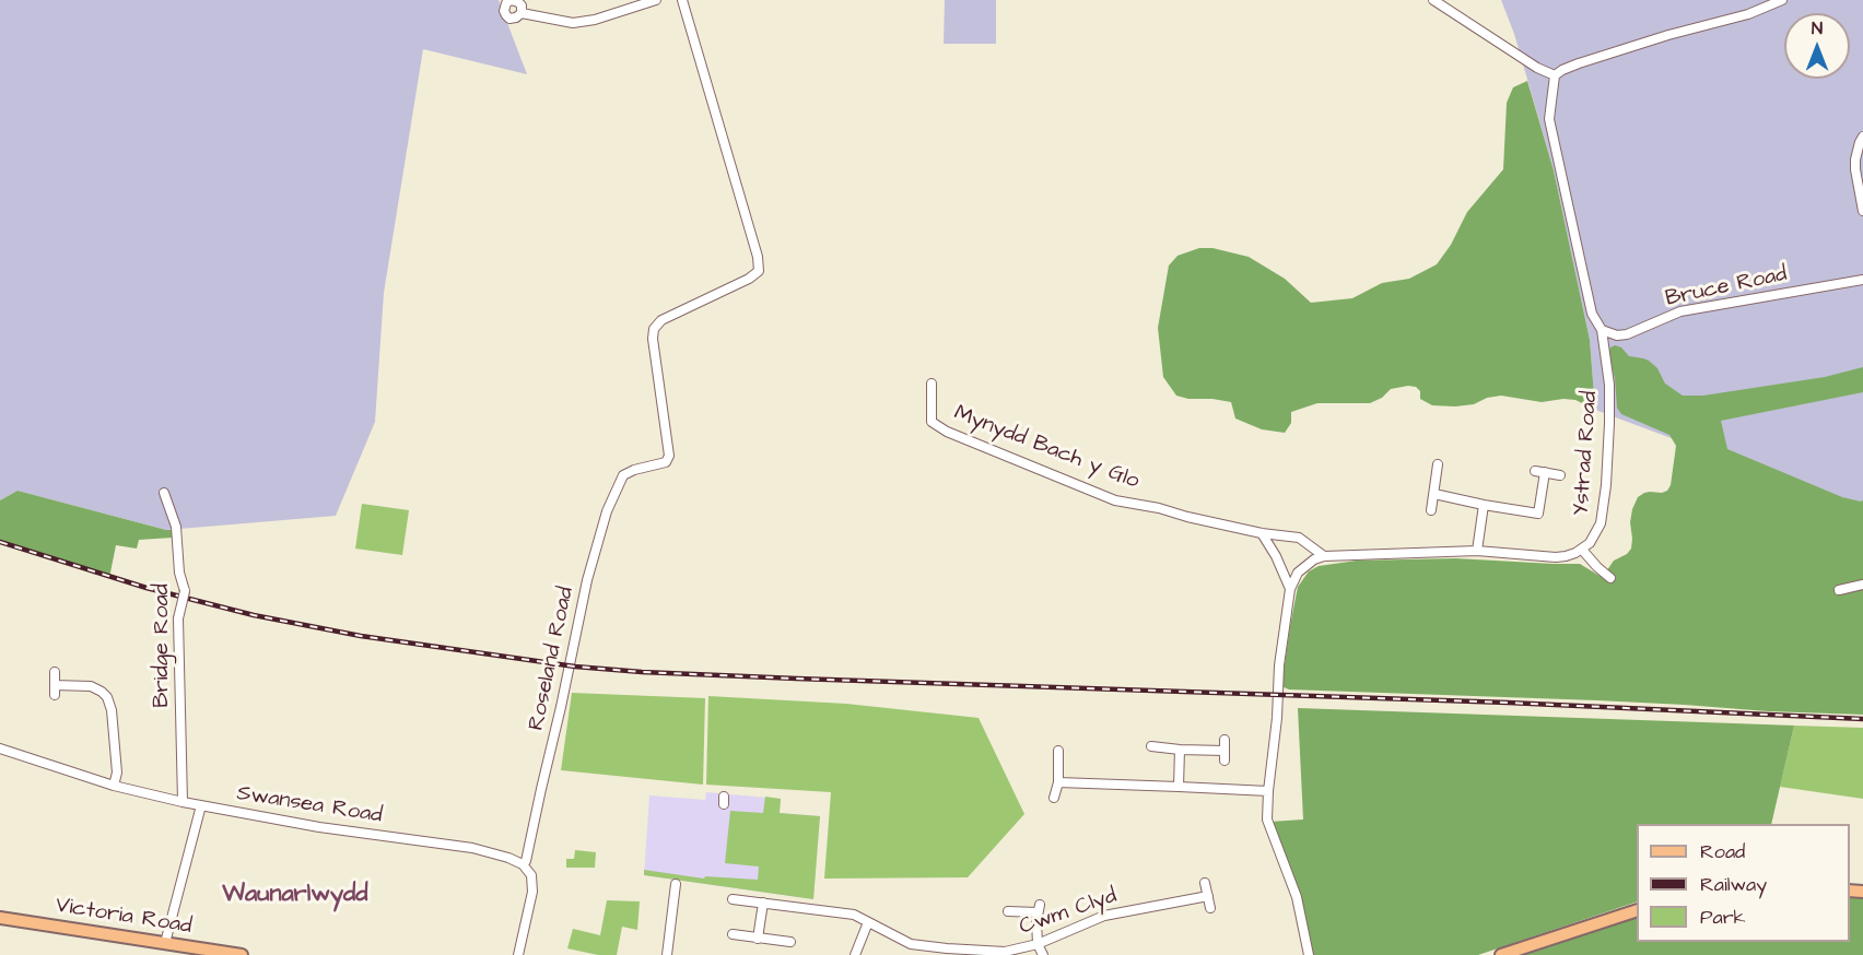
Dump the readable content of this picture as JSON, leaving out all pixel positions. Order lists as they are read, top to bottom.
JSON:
{
  "streets": {
    "main road": ["Victoria Road"],
    "street": [
      "Bruce Road",
      "Mynydd Bach y Glo",
      "Ystrad Road",
      "Bridge Road",
      "Roseland Road",
      "Swansea Road",
      "Cwm Clyd"
    ]
  },
  "crossings": [
    ["Bruce Road", "Ystrad Road"],
    ["Bridge Road", "Swansea Road"],
    ["Roseland Road", "Swansea Road"]
  ],
  "districts": ["Waunarlwydd"],
  "legend": ["Road", "Railway", "Park"],
  "north": "top"
}
